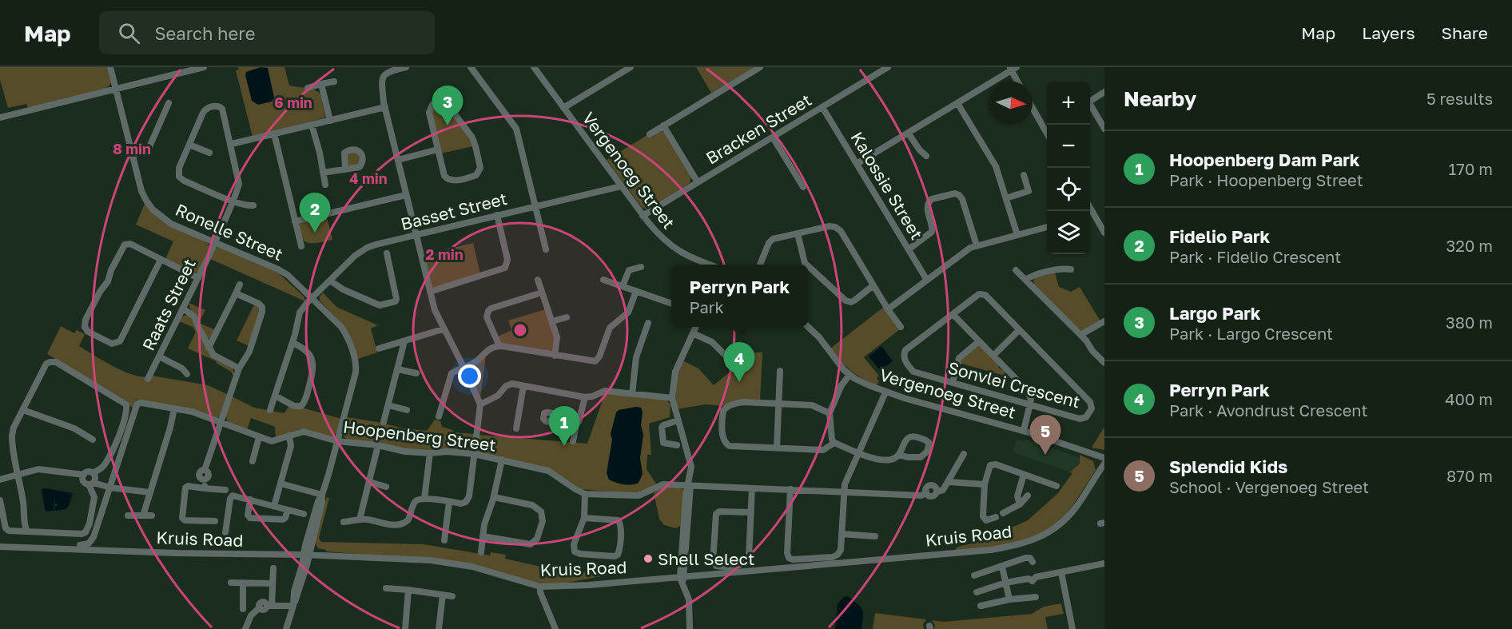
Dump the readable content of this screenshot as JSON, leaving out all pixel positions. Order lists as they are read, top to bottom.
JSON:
{
  "streets": {
    "street": [
      "Bracken Street",
      "Vergenoeg Street",
      "Kalossie Street",
      "Basset Street",
      "Ronelle Street",
      "Raats Street",
      "Sonvlei Crescent",
      "Hoopenberg Street",
      "Kruis Road"
    ]
  },
  "crossings": [
    ["Bracken Street", "Vergenoeg Street"],
    ["Bracken Street", "Kalossie Street"],
    ["Vergenoeg Street", "Basset Street"],
    ["Basset Street", "Ronelle Street"],
    ["Ronelle Street", "Raats Street"],
    ["Ronelle Street", "Hoopenberg Street"],
    ["Ronelle Street", "Kruis Road"]
  ],
  "places": ["Shell Select"],
  "north": "right",
  "page": {
    "header": "Map",
    "search": "Search here",
    "nav": ["Map", "Layers", "Share"],
    "heading": ["Nearby", "5 results"],
    "map_buttons": ["+", "−"],
    "pins": [
      "3",
      "2",
      "4",
      "1",
      "5"
    ],
    "list": [
      {
        "mark": "1",
        "name": "Hoopenberg Dam Park",
        "note": "Park · Hoopenberg Street",
        "value": "170 m"
      },
      {
        "mark": "2",
        "name": "Fidelio Park",
        "note": "Park · Fidelio Crescent",
        "value": "320 m"
      },
      {
        "mark": "3",
        "name": "Largo Park",
        "note": "Park · Largo Crescent",
        "value": "380 m"
      },
      {
        "mark": "4",
        "name": "Perryn Park",
        "note": "Park · Avondrust Crescent",
        "value": "400 m"
      },
      {
        "mark": "5",
        "name": "Splendid Kids",
        "note": "School · Vergenoeg Street",
        "value": "870 m"
      }
    ],
    "popup": ["Perryn Park", "Park"]
  },
  "rings": [
    "6 min",
    "8 min",
    "4 min",
    "2 min"
  ]
}
